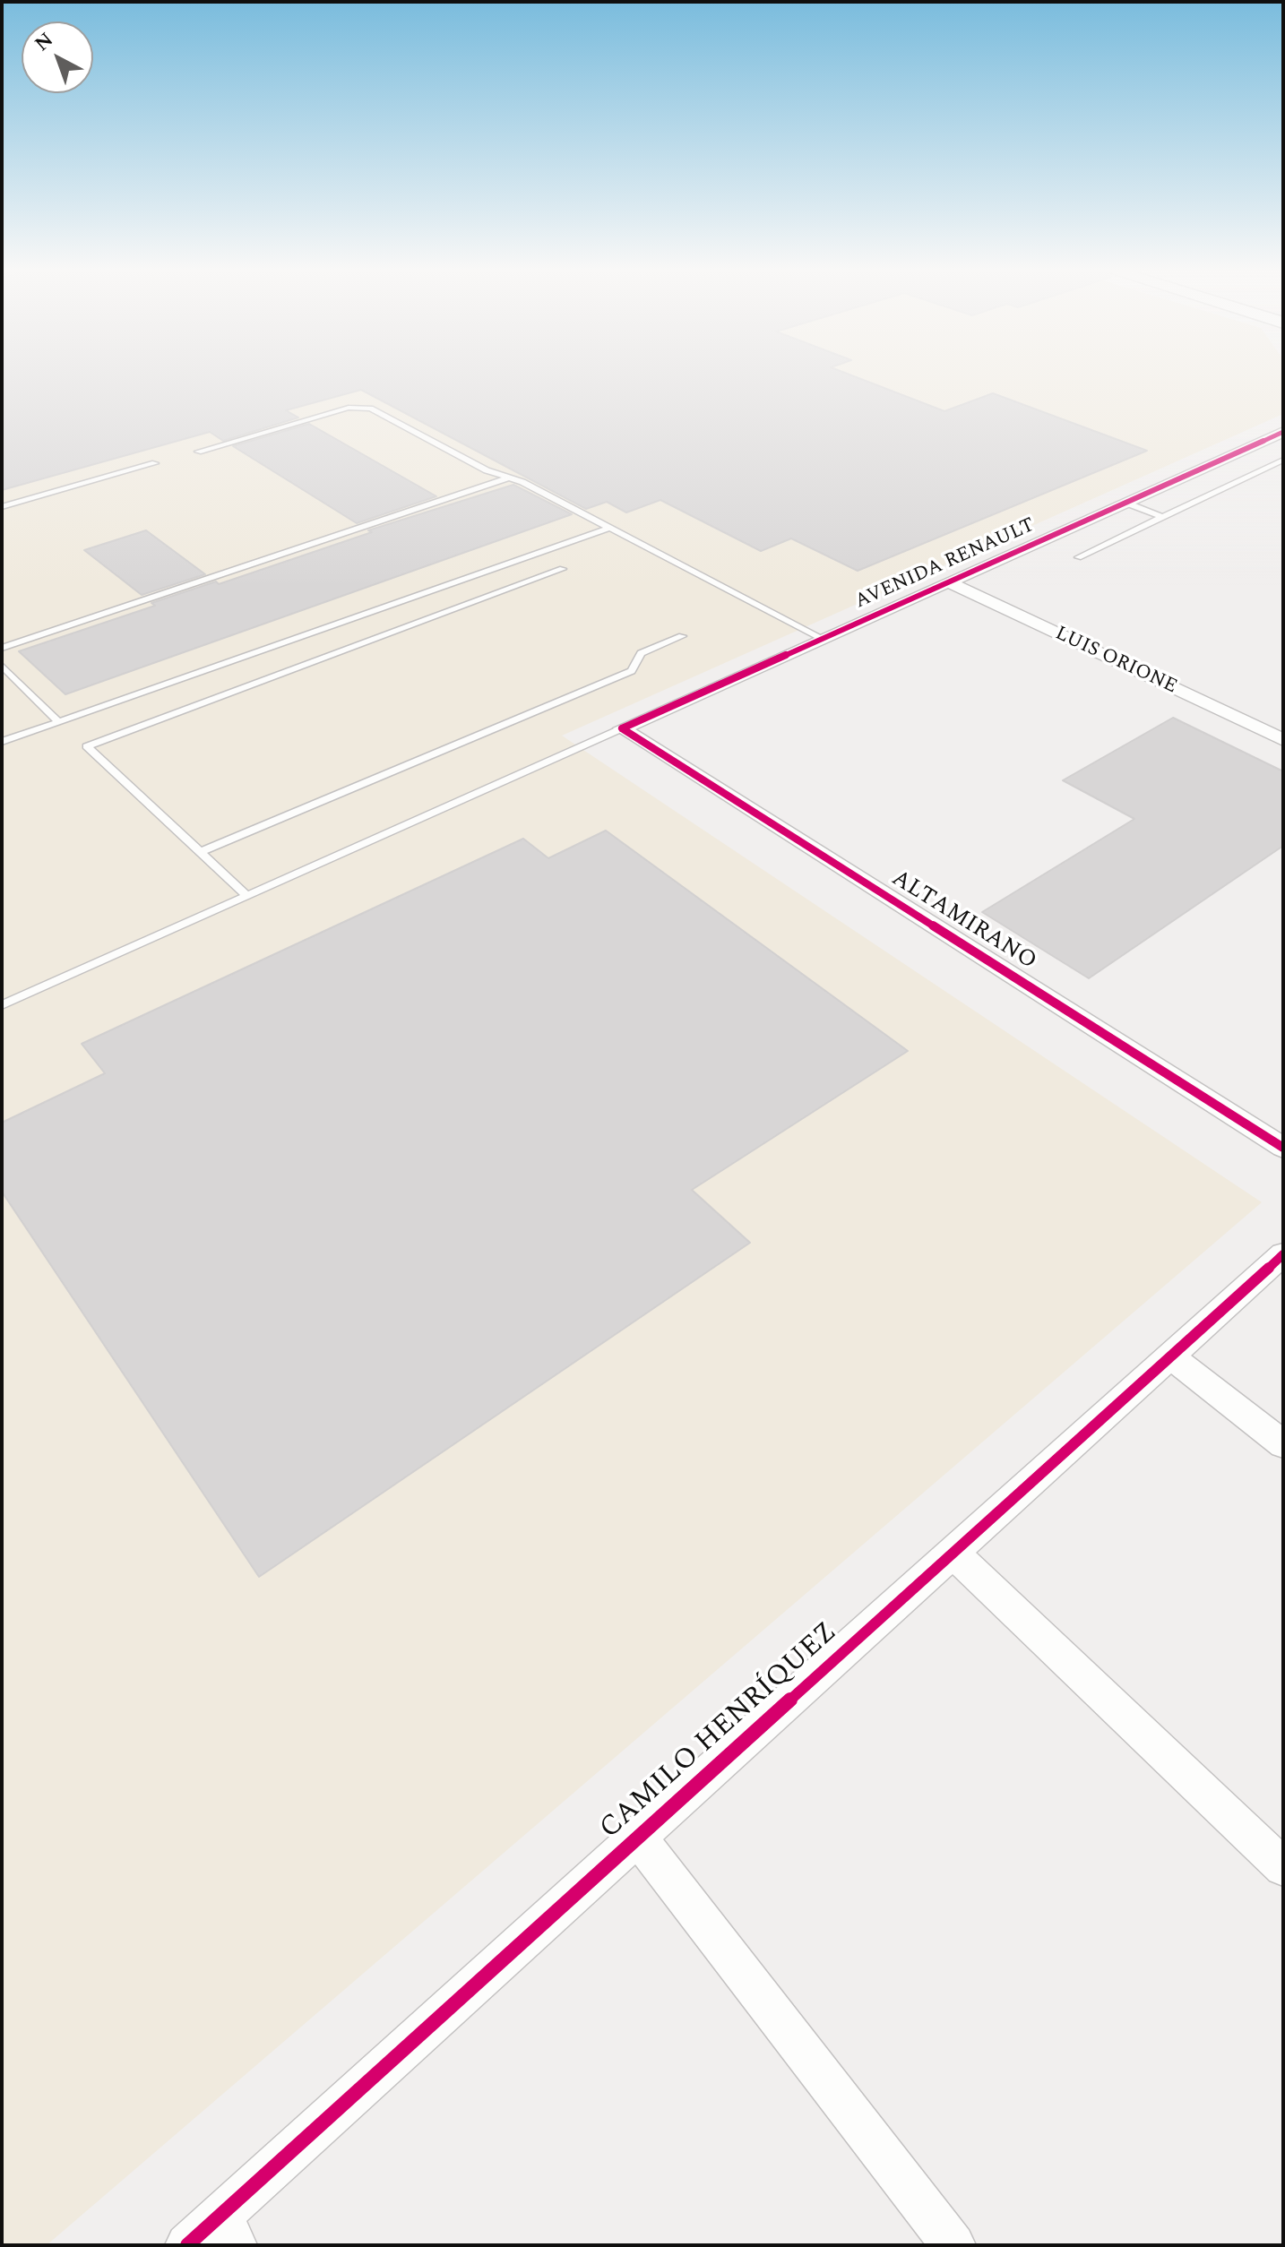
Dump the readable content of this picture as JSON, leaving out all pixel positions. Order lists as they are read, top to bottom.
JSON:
{
  "streets": {
    "street": [
      "AVENIDA RENAULT",
      "LUIS ORIONE",
      "ALTAMIRANO",
      "CAMILO HENRÍQUEZ"
    ]
  },
  "crossings": [
    ["AVENIDA RENAULT", "LUIS ORIONE"],
    ["AVENIDA RENAULT", "ALTAMIRANO"]
  ],
  "north": "top left"
}
